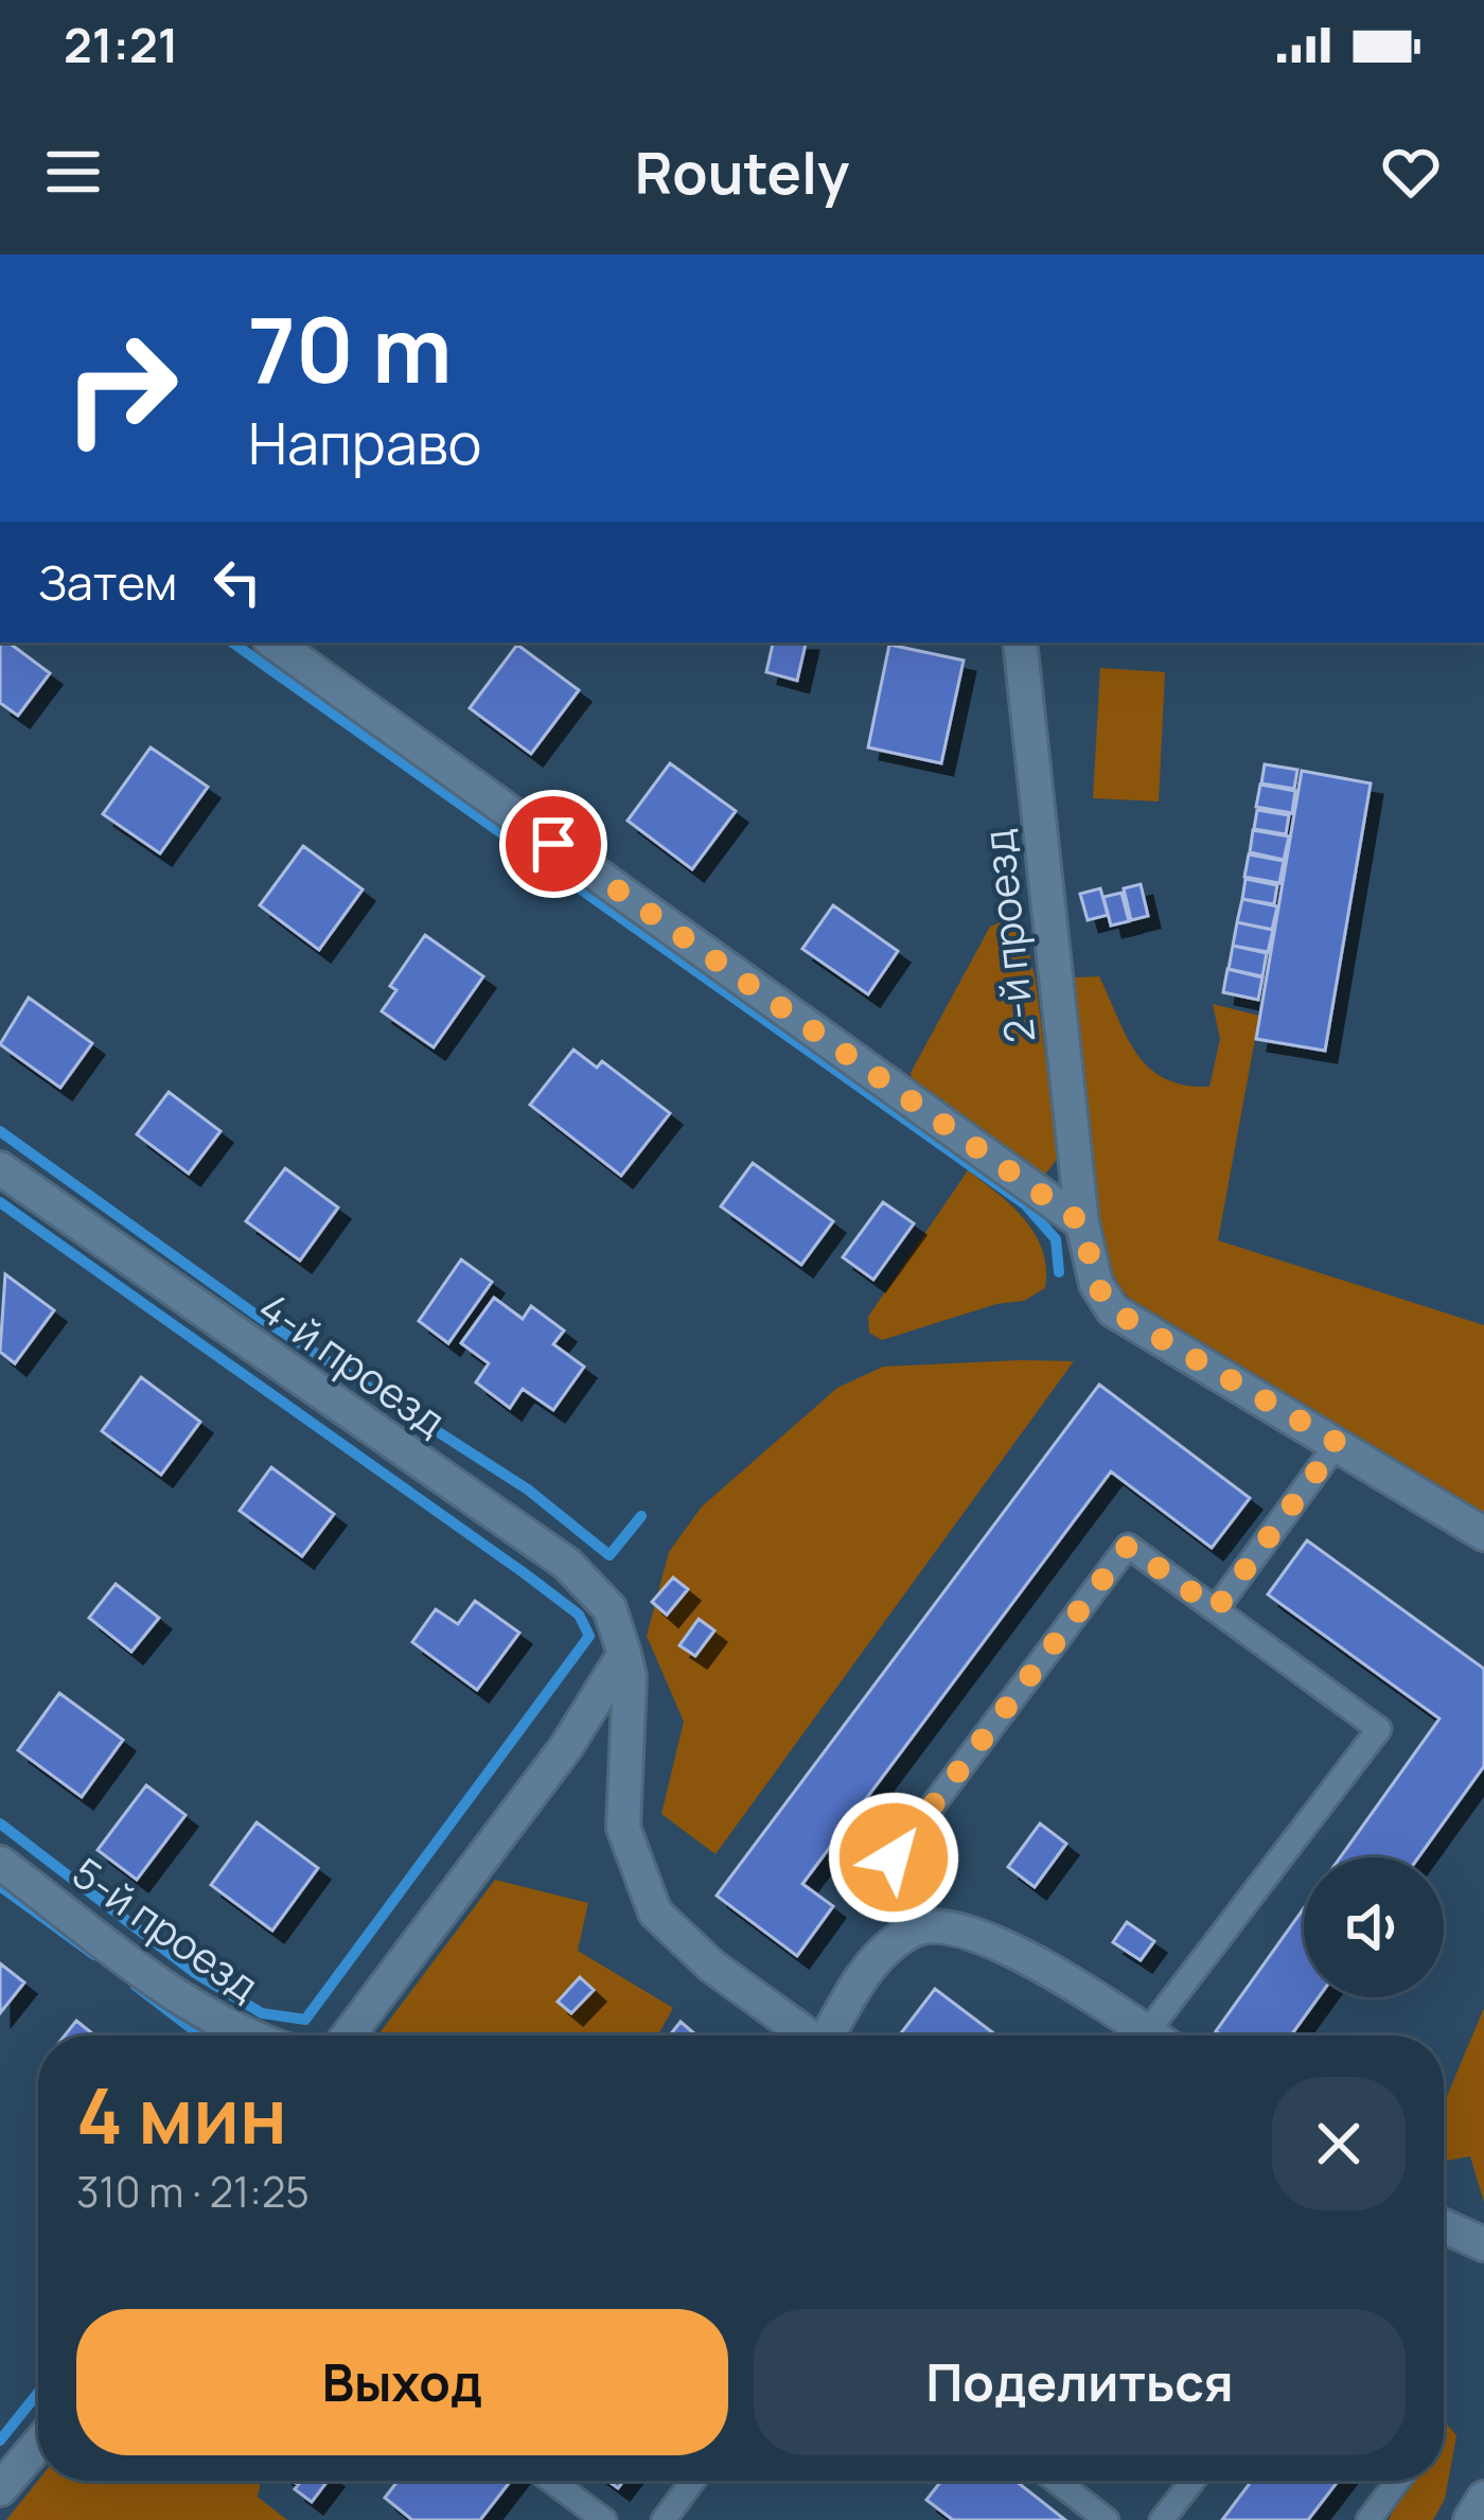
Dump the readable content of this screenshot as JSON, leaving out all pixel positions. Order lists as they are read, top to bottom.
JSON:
{
  "streets": {
    "street": ["2-й проезд", "4-й проезд", "5-й проезд"]
  },
  "page": {
    "status": "21:21",
    "header": "Routely",
    "turn": ["70 m", "Направо"],
    "then": "Затем",
    "heading": ["4 мин", "310 m · 21:25"],
    "buttons": ["Выход", "Поделиться"]
  }
}
